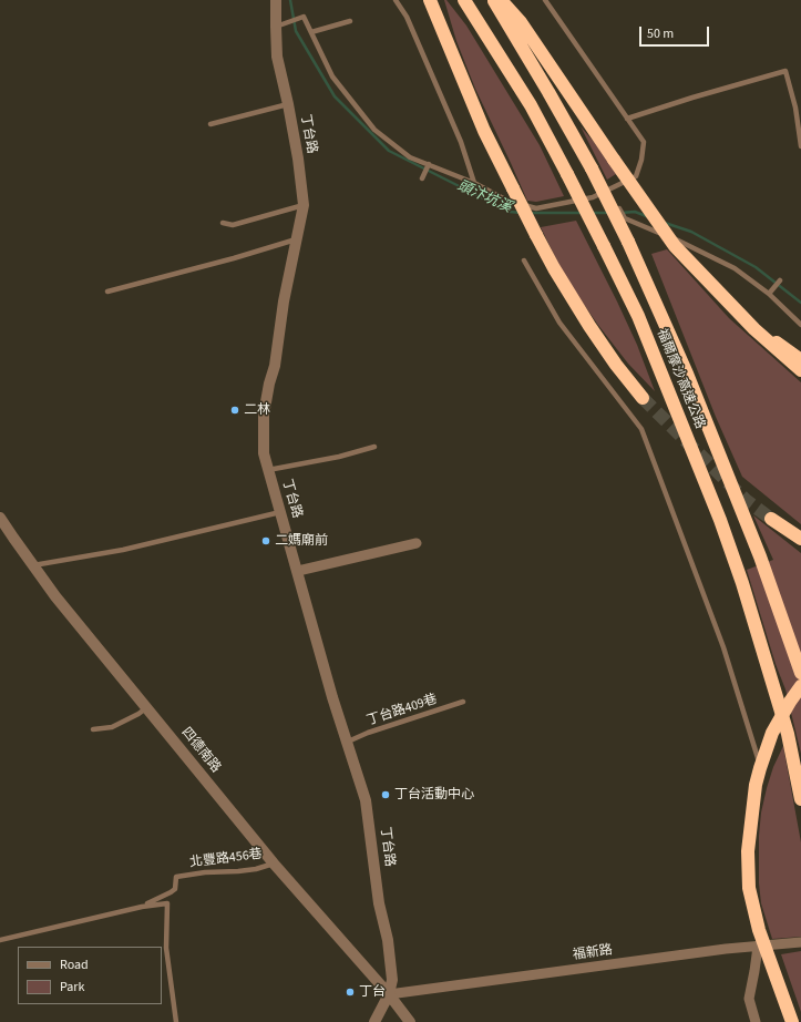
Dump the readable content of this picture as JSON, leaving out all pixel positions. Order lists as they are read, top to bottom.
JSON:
{
  "streets": {
    "highway": ["福爾摩沙高速公路"],
    "street": ["丁台路", "四德南路", "福新路"],
    "lane": ["丁台路409巷", "北豐路456巷"]
  },
  "crossings": [
    ["丁台路", "丁台路409巷"],
    ["丁台路", "四德南路"],
    ["丁台路", "福新路"],
    ["四德南路", "北豐路456巷"],
    ["四德南路", "福新路"]
  ],
  "water": ["頭汴坑溪"],
  "places": [
    "二林",
    "二媽廟前",
    "丁台活動中心",
    "丁台"
  ],
  "legend": ["Road", "Park"],
  "scale_bar": "50 m"
}
